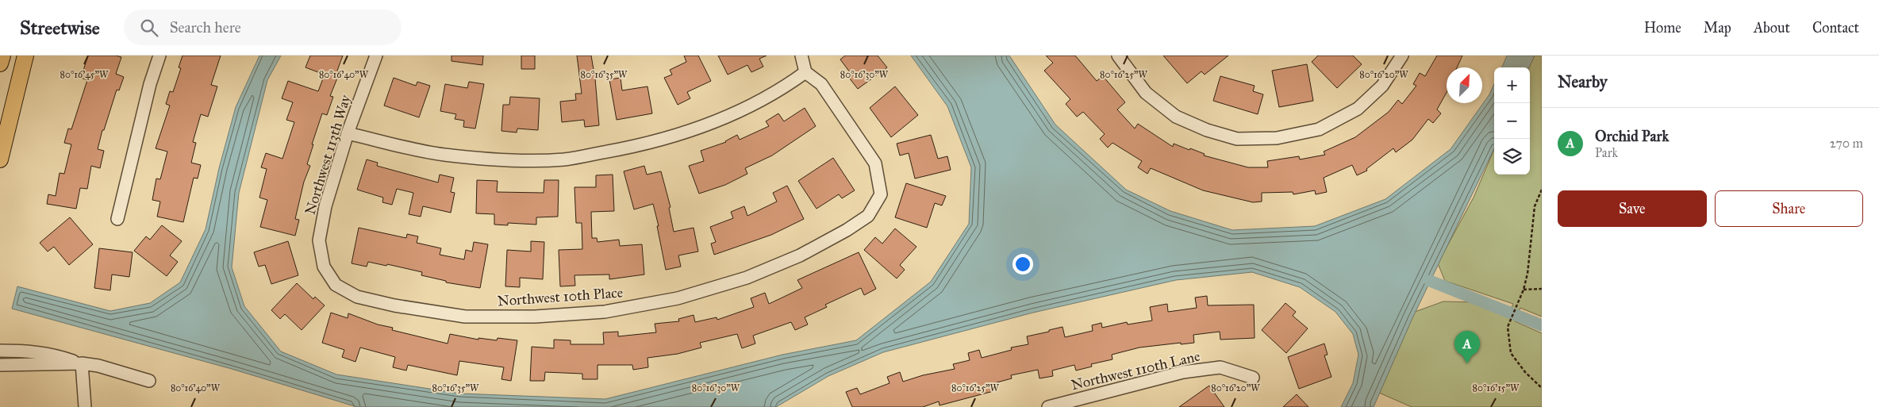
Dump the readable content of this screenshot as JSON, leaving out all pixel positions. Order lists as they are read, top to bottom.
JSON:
{
  "streets": {
    "street": ["Northwest 113th Way", "Northwest 10th Place", "Northwest 110th Lane"]
  },
  "crossings": [
    ["Northwest 113th Way", "Northwest 10th Place"]
  ],
  "north": "top right",
  "page": {
    "header": "Streetwise",
    "search": "Search here",
    "nav": [
      "Home",
      "Map",
      "About",
      "Contact"
    ],
    "heading": "Nearby",
    "map_buttons": ["+", "−"],
    "list": [
      {
        "mark": "A",
        "name": "Orchid Park",
        "note": "Park",
        "value": "270 m"
      }
    ],
    "buttons": ["Save", "Share"],
    "pins": "A"
  },
  "coordinates": [
    "80°16'40\"W",
    "80°16'35\"W",
    "80°16'30\"W",
    "80°16'25\"W",
    "80°16'45\"W",
    "80°16'20\"W",
    "80°16'15\"W"
  ]
}
